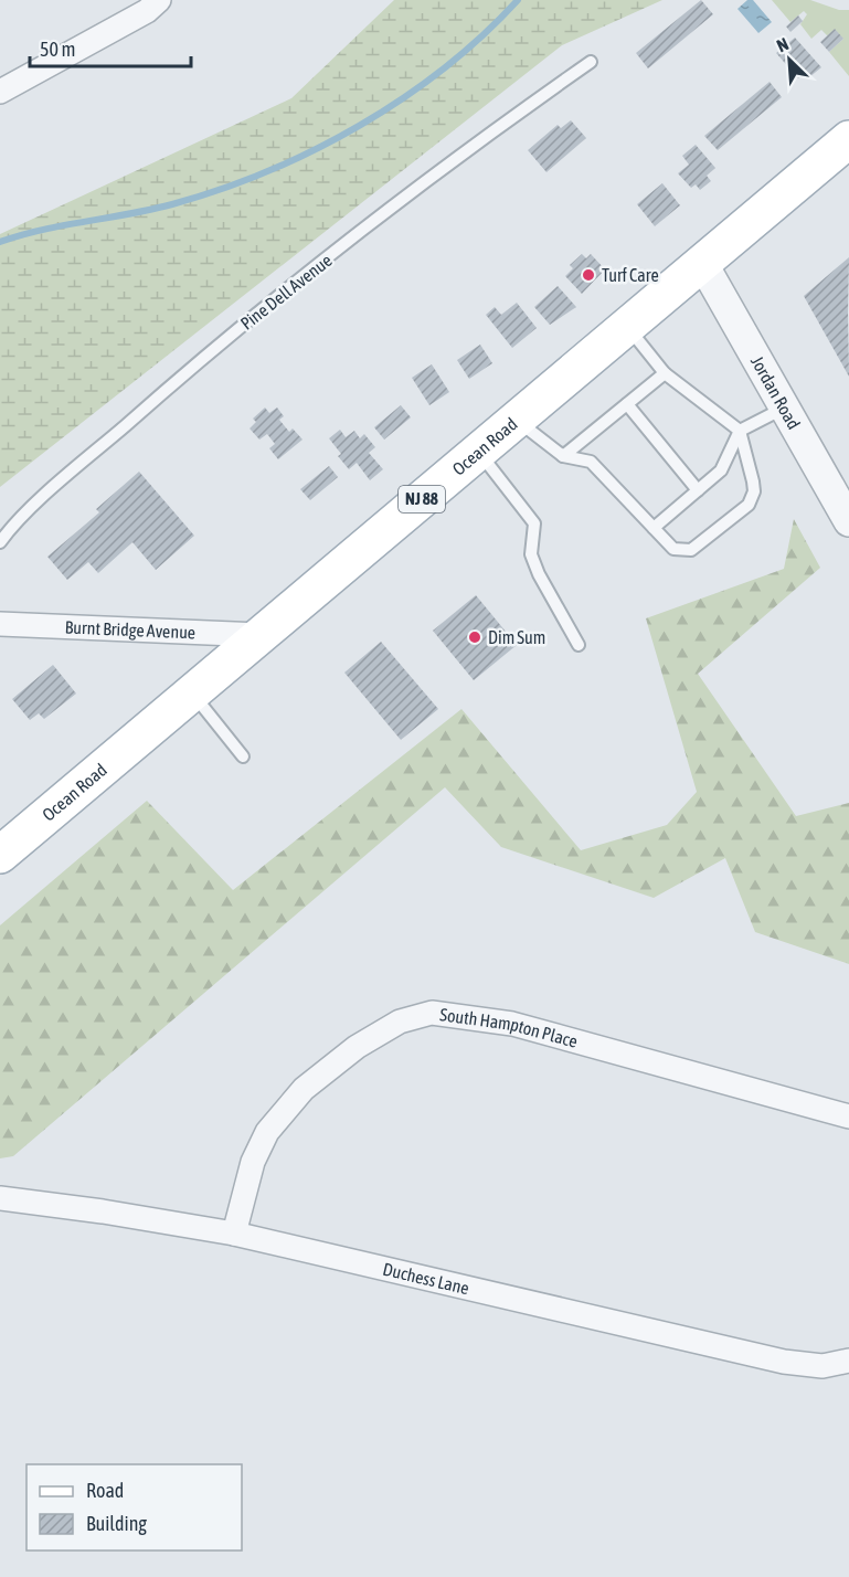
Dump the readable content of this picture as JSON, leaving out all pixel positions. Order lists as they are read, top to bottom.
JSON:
{
  "streets": {
    "main road": ["Ocean Road", "NJ 88"],
    "street": [
      "Jordan Road",
      "Burnt Bridge Avenue",
      "South Hampton Place",
      "Duchess Lane"
    ],
    "lane": ["Pine Dell Avenue"]
  },
  "crossings": [
    ["Jordan Road", "Ocean Road"],
    ["Ocean Road", "Burnt Bridge Avenue"],
    ["South Hampton Place", "Duchess Lane"]
  ],
  "places": ["Turf Care", "Dim Sum"],
  "legend": ["Road", "Building"],
  "scale_bar": "50 m",
  "north": "top left"
}
